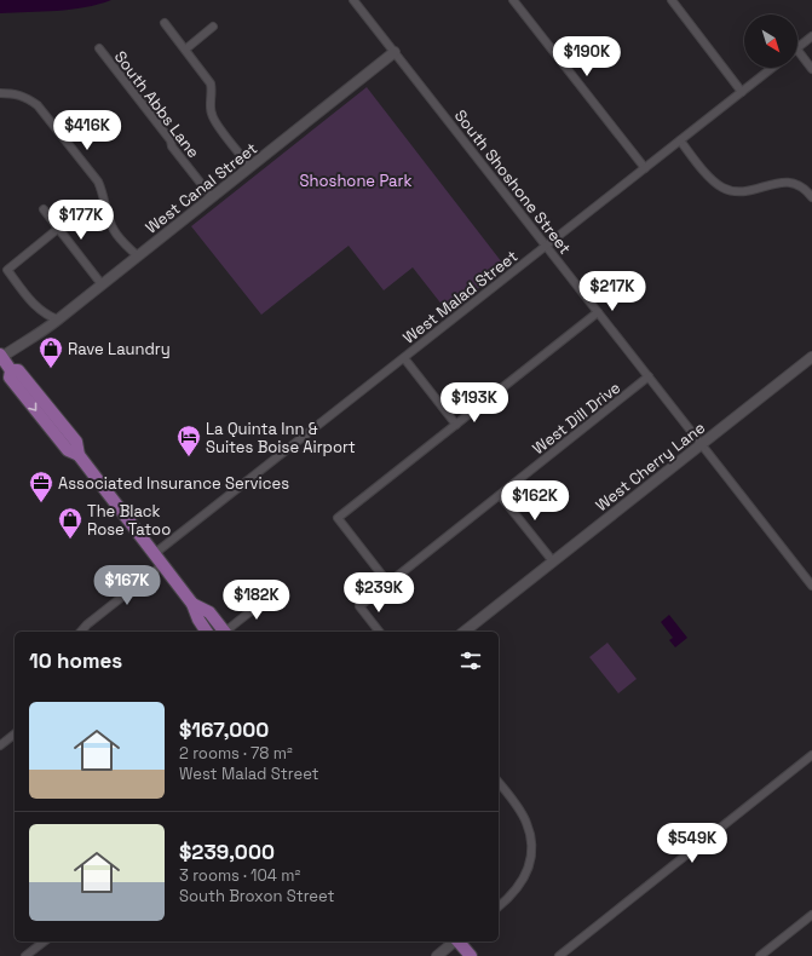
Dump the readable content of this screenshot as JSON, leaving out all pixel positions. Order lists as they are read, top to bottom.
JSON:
{
  "streets": {
    "street": [
      "South Abbs Lane",
      "South Shoshone Street",
      "West Canal Street",
      "West Malad Street",
      "West Dill Drive",
      "West Cherry Lane"
    ]
  },
  "crossings": [
    ["South Abbs Lane", "West Canal Street"],
    ["South Shoshone Street", "West Canal Street"],
    ["South Shoshone Street", "West Malad Street"],
    ["South Shoshone Street", "West Dill Drive"],
    ["South Shoshone Street", "West Cherry Lane"]
  ],
  "parks": ["Shoshone Park"],
  "places": {
    "shop": ["Rave Laundry", "The Black Rose Tatoo"],
    "hotel": ["La Quinta Inn & Suites Boise Airport"],
    "office": ["Associated Insurance Services"]
  },
  "north": "bottom right",
  "page": {
    "price": [
      "$190K",
      "$416K",
      "$177K",
      "$217K",
      "$193K",
      "$162K",
      "$167K",
      "$239K",
      "$182K",
      "$549K"
    ],
    "heading": "10 homes",
    "list": [
      {
        "name": "$167,000",
        "note": "2 rooms · 78 m² · West Malad Street"
      },
      {
        "name": "$239,000",
        "note": "3 rooms · 104 m² · South Broxon Street"
      }
    ]
  }
}
